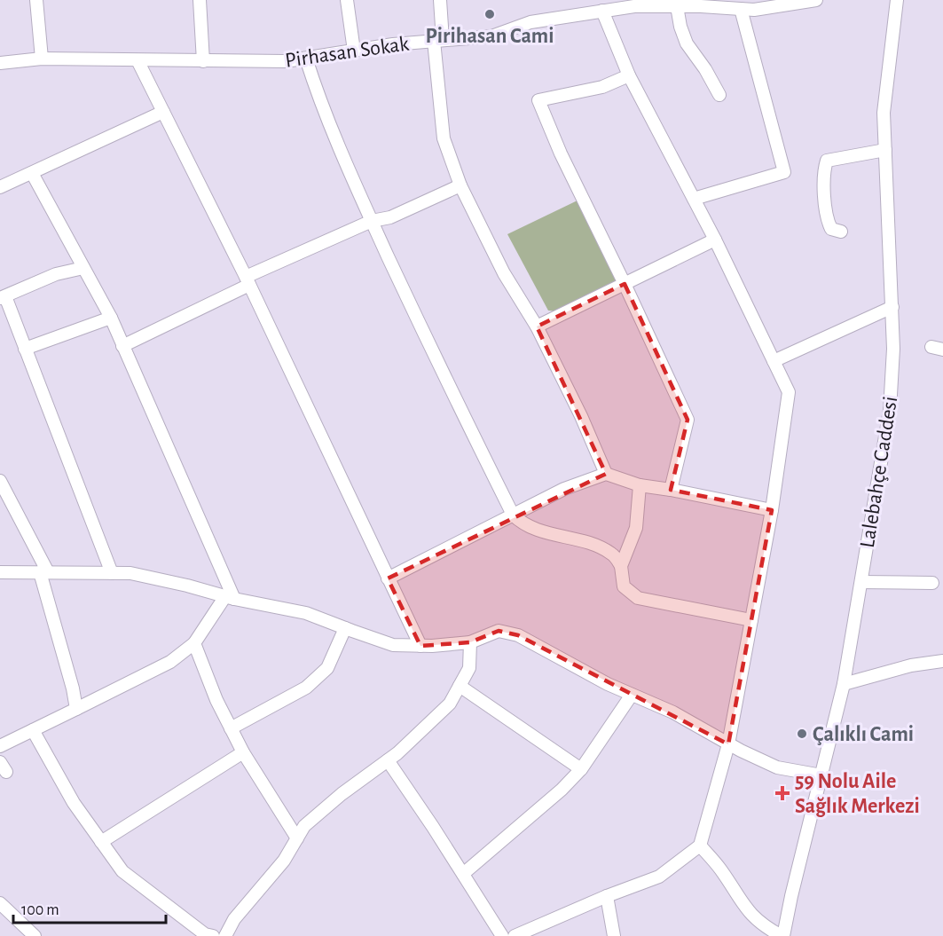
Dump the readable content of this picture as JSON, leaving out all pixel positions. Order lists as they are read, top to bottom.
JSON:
{
  "streets": {
    "street": ["Pirhasan Sokak", "Lalebahçe Caddesi"]
  },
  "places": {
    "other": ["Pirihasan Cami", "Çalıklı Cami"],
    "health": ["59 Nolu Aile Sağlık Merkezi"]
  },
  "scale_bar": "100 m"
}
